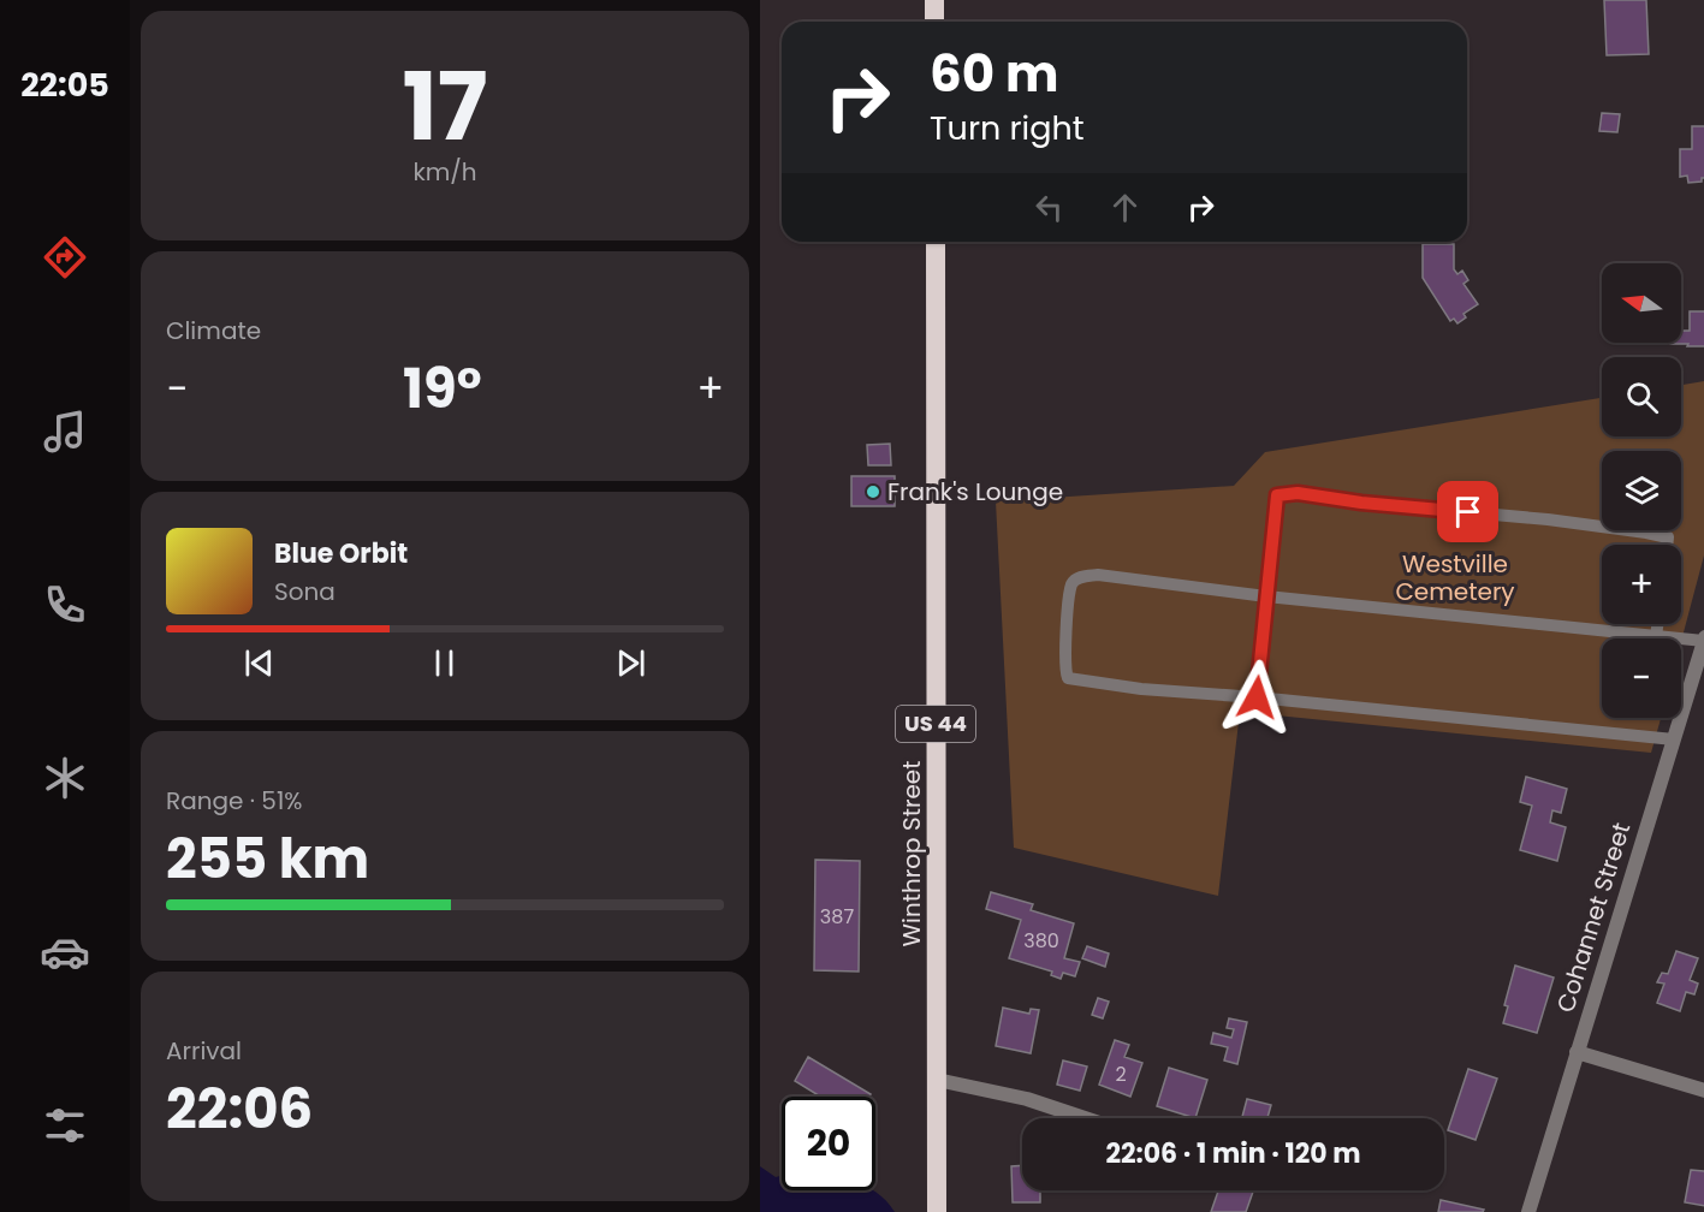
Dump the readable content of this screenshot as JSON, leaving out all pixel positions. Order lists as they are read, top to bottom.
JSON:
{
  "streets": {
    "highway": ["US 44", "Winthrop Street"],
    "street": ["Cohannet Street"]
  },
  "parks": ["Westville Cemetery"],
  "places": ["Frank's Lounge"],
  "house_numbers": ["387", "380", "2"],
  "north": "left",
  "page": {
    "tabs": "22:05",
    "tile": [
      ["17", "km/h"],
      "Climate",
      ["Range · 51%", "255 km"],
      ["Arrival", "22:06"]
    ],
    "turn": ["60 m", "Turn right"],
    "map_buttons": ["+", "−"],
    "heat": ["−", "19°", "+"],
    "song": ["Blue Orbit", "Sona"],
    "limit": "20",
    "trip": "22:06 · 1 min · 120 m"
  }
}
